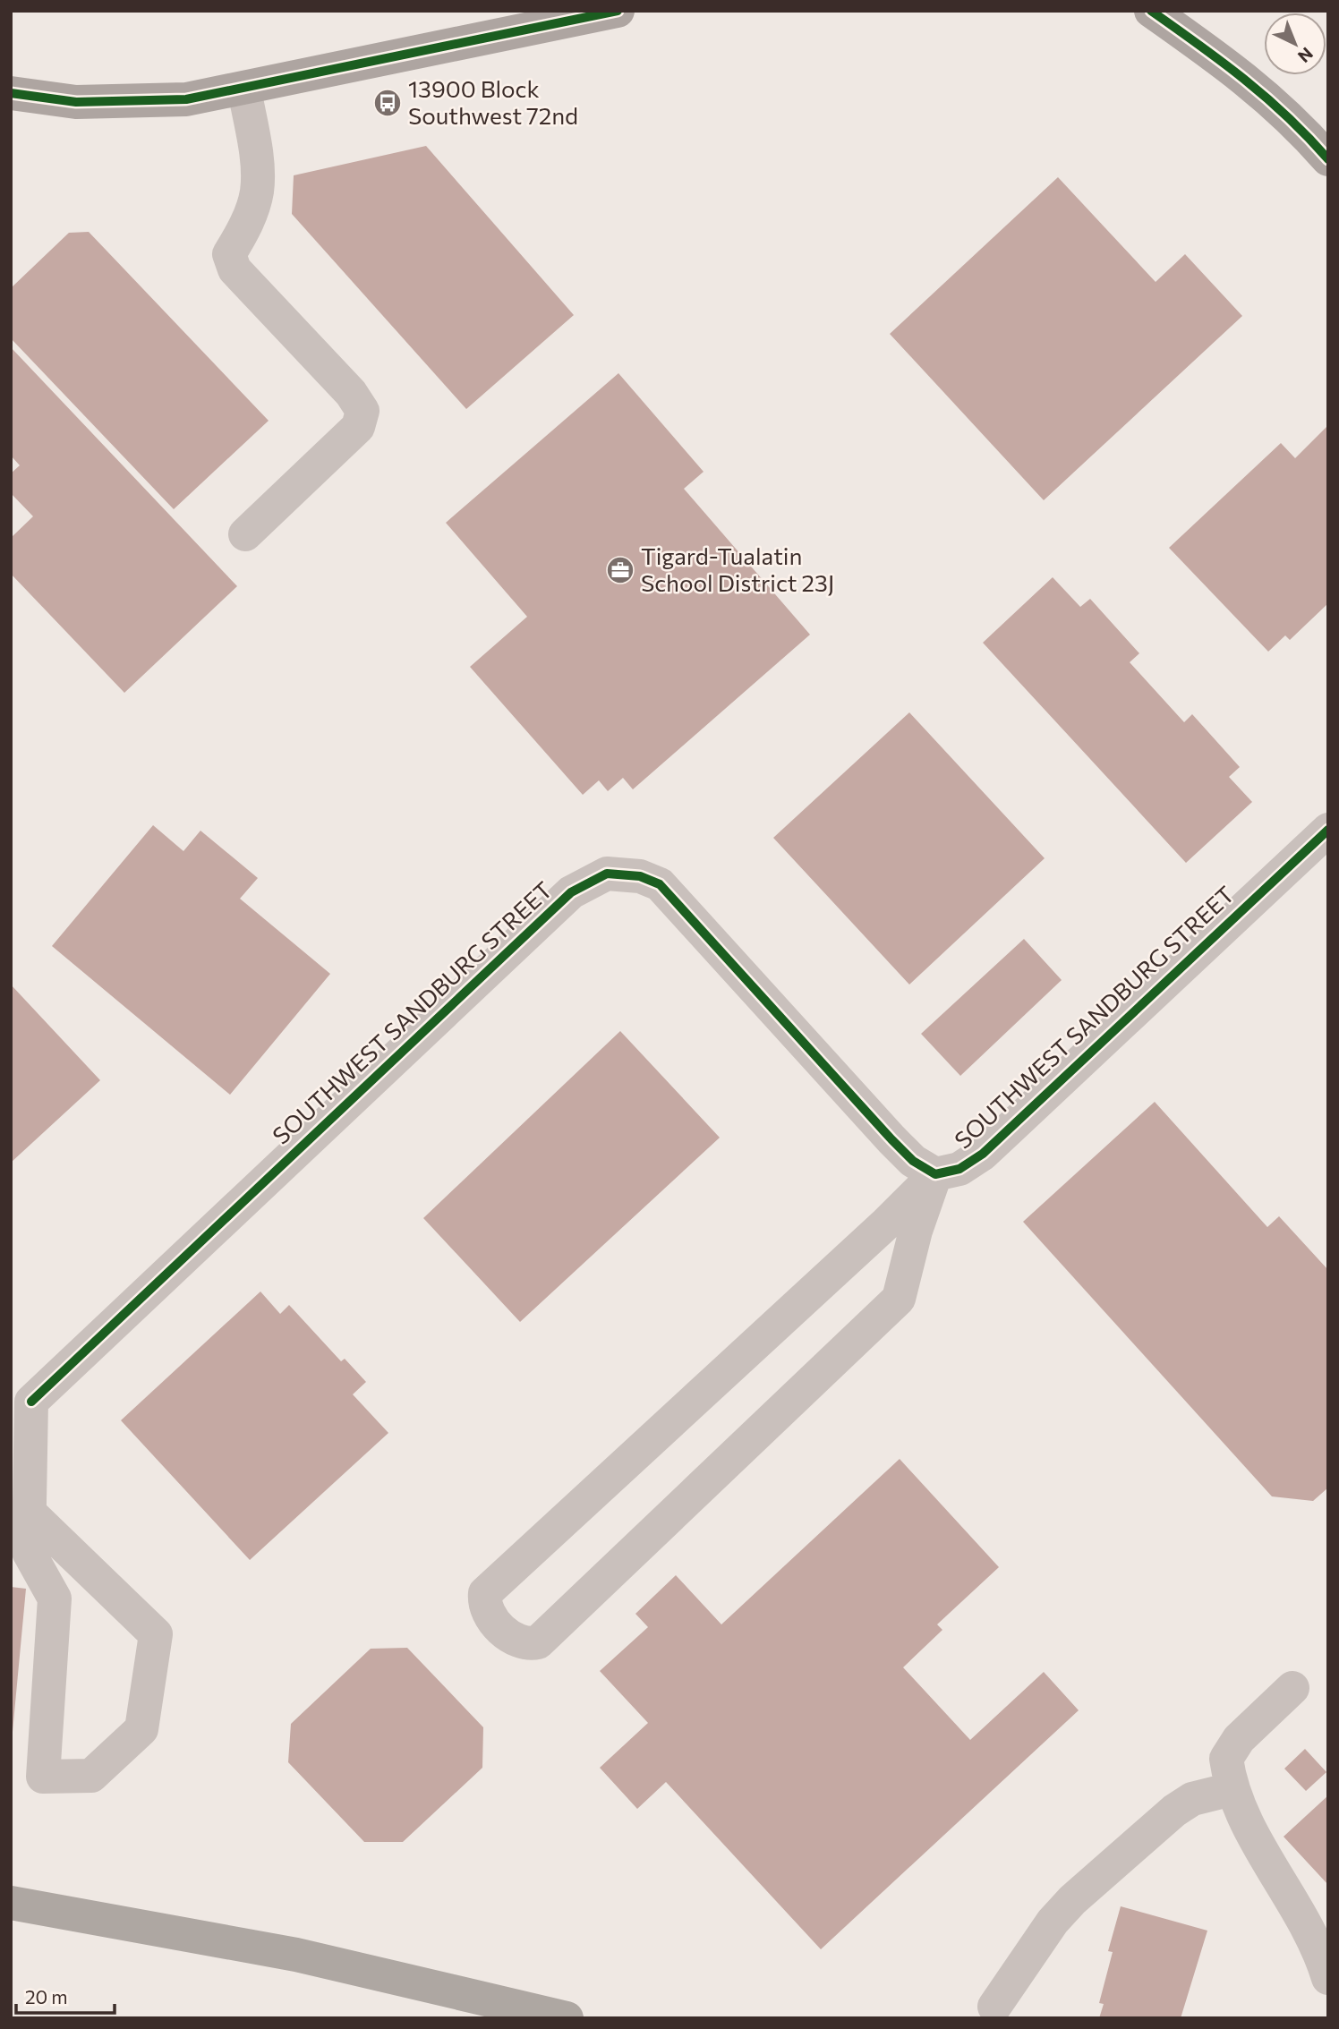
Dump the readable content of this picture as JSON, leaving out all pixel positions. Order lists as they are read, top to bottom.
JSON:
{
  "streets": {
    "street": ["SOUTHWEST SANDBURG STREET"]
  },
  "places": {
    "bus stop": ["13900 Block Southwest 72nd"],
    "office": ["Tigard-Tualatin School District 23J"]
  },
  "scale_bar": "20 m",
  "north": "bottom right"
}
